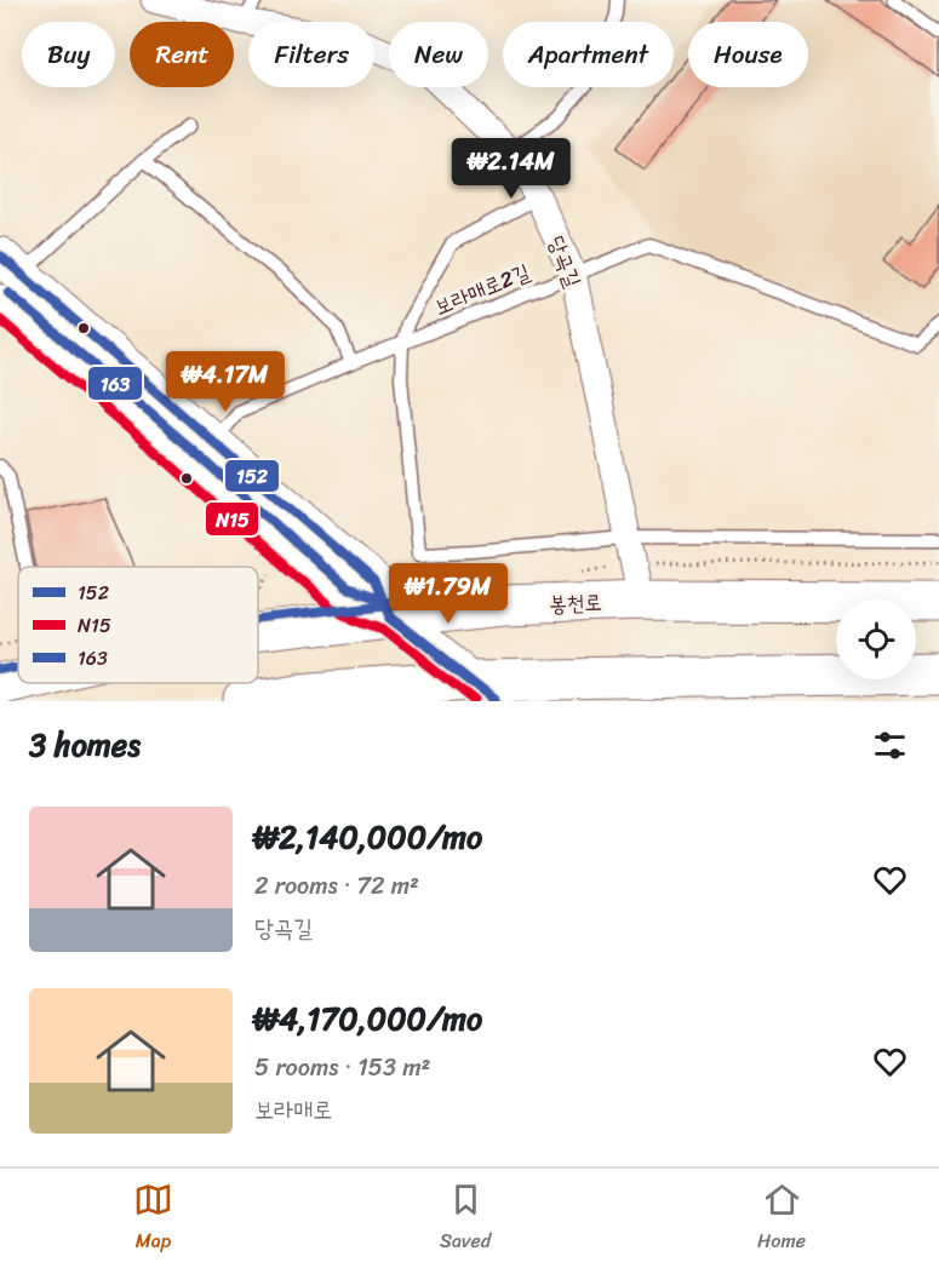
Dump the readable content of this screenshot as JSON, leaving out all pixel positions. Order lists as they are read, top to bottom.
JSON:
{
  "streets": {
    "main road": ["봉천로"],
    "street": ["당곡길"],
    "lane": ["보라매로2길"]
  },
  "crossings": [
    ["당곡길", "보라매로2길"],
    ["당곡길", "봉천로"]
  ],
  "lines": ["transit line 152", "transit line 163", "transit line N15"],
  "legend": ["152", "N15", "163"],
  "page": {
    "chip": [
      "Buy",
      "Rent",
      "Filters",
      "New",
      "Apartment",
      "House"
    ],
    "price": ["₩2.14M", "₩4.17M", "₩1.79M"],
    "heading": "3 homes",
    "list": [
      {
        "name": "₩2,140,000/mo",
        "note": "2 rooms · 72 m² · 당곡길"
      },
      {
        "name": "₩4,170,000/mo",
        "note": "5 rooms · 153 m² · 보라매로"
      }
    ],
    "tabs": ["Map", "Saved", "Home"]
  }
}
